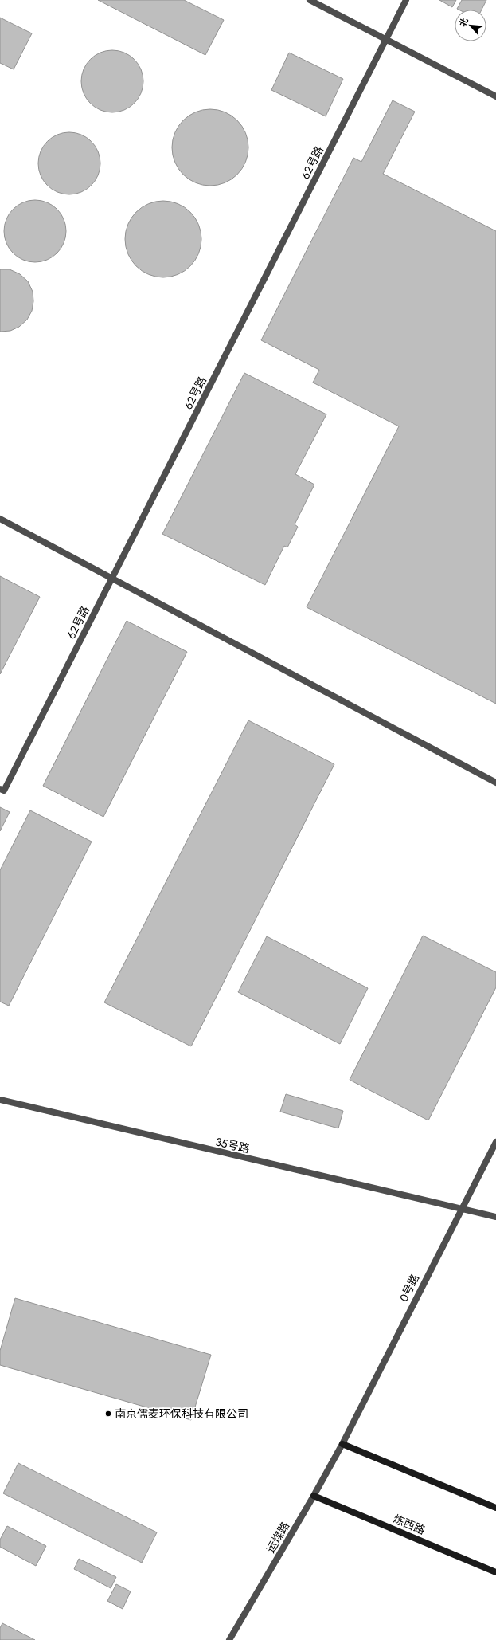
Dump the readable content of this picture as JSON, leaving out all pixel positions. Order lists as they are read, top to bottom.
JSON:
{
  "streets": {
    "main road": ["炼西路"],
    "street": [
      "62号路",
      "35号路",
      "0号路",
      "运煤路"
    ]
  },
  "crossings": [
    ["35号路", "0号路"],
    ["0号路", "运煤路"],
    ["炼西路", "运煤路"]
  ],
  "places": ["南京儒麦环保科技有限公司"],
  "north": "top left"
}
